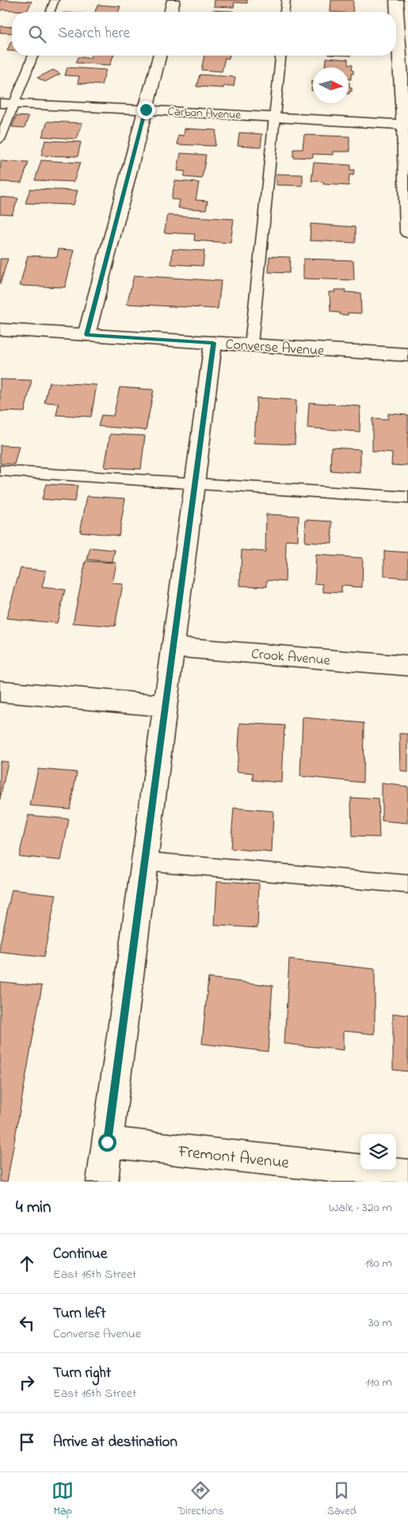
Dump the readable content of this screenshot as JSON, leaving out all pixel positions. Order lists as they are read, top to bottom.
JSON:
{
  "streets": {
    "street": [
      "Carbon Avenue",
      "Converse Avenue",
      "Crook Avenue",
      "Fremont Avenue"
    ]
  },
  "north": "right",
  "page": {
    "search": "Search here",
    "heading": ["4 min", "Walk · 320 m"],
    "list": [
      ["Continue", "East 16th Street", "180 m"],
      ["Turn left", "Converse Avenue", "30 m"],
      ["Turn right", "East 16th Street", "110 m"],
      "Arrive at destination"
    ],
    "nav": ["Map", "Directions", "Saved"]
  }
}
